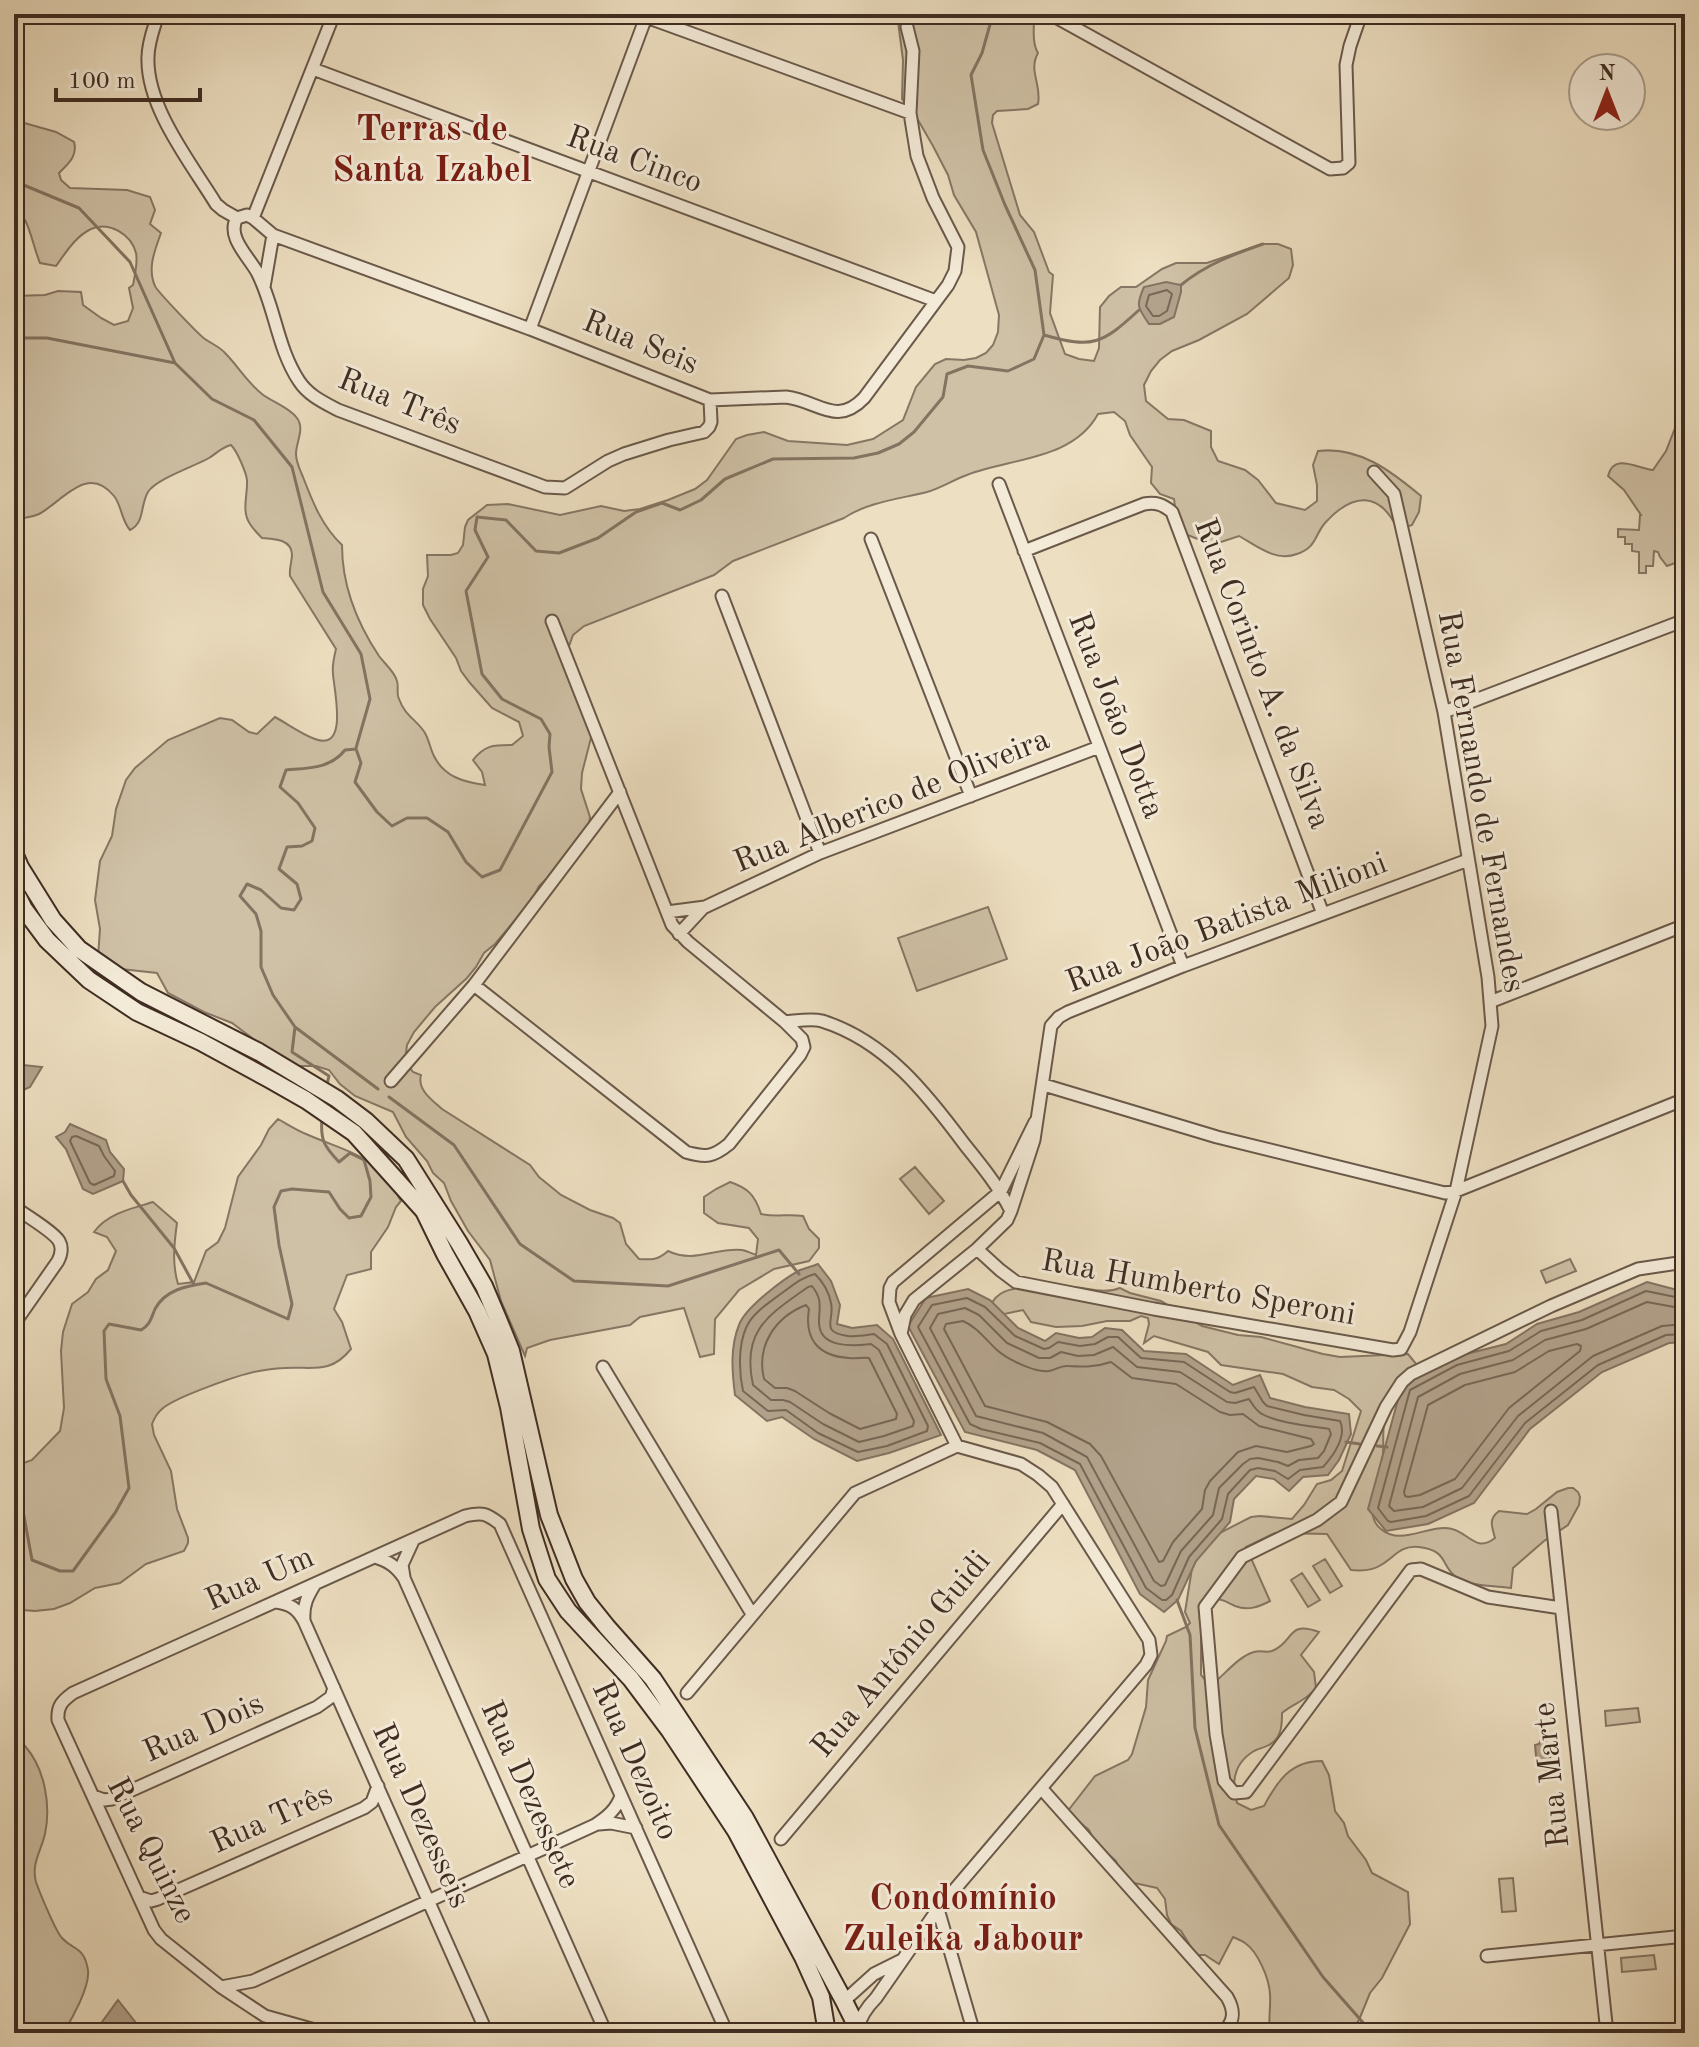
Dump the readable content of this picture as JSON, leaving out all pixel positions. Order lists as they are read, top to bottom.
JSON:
{
  "streets": {
    "street": [
      "Rua Cinco",
      "Rua Seis",
      "Rua Três",
      "Rua Corinto A. da Silva",
      "Rua João Dotta",
      "Rua Alberico de Oliveira",
      "Rua Fernando de Fernandes",
      "Rua João Batista Milioni",
      "Rua Humberto Speroni",
      "Rua Um",
      "Rua Antônio Guidi",
      "Rua Dois",
      "Rua Dezoito",
      "Rua Marte",
      "Rua Dezessete",
      "Rua Dezesseis",
      "Rua Quinze"
    ]
  },
  "crossings": [
    ["Rua Cinco", "Rua Seis"],
    ["Rua Seis", "Rua Três"],
    ["Rua Três", "Rua Dezesseis"],
    ["Rua Três", "Rua Quinze"],
    ["Rua Corinto A. da Silva", "Rua João Dotta"],
    ["Rua Corinto A. da Silva", "Rua João Batista Milioni"],
    ["Rua João Dotta", "Rua Alberico de Oliveira"],
    ["Rua João Dotta", "Rua João Batista Milioni"],
    ["Rua Fernando de Fernandes", "Rua João Batista Milioni"],
    ["Rua Fernando de Fernandes", "Rua Humberto Speroni"],
    ["Rua Um", "Rua Dezoito"],
    ["Rua Um", "Rua Quinze"],
    ["Rua Dois", "Rua Dezesseis"]
  ],
  "districts": ["Terras de Santa Izabel", "Condomínio Zuleika Jabour"],
  "scale_bar": "100 m",
  "north": "top"
}
